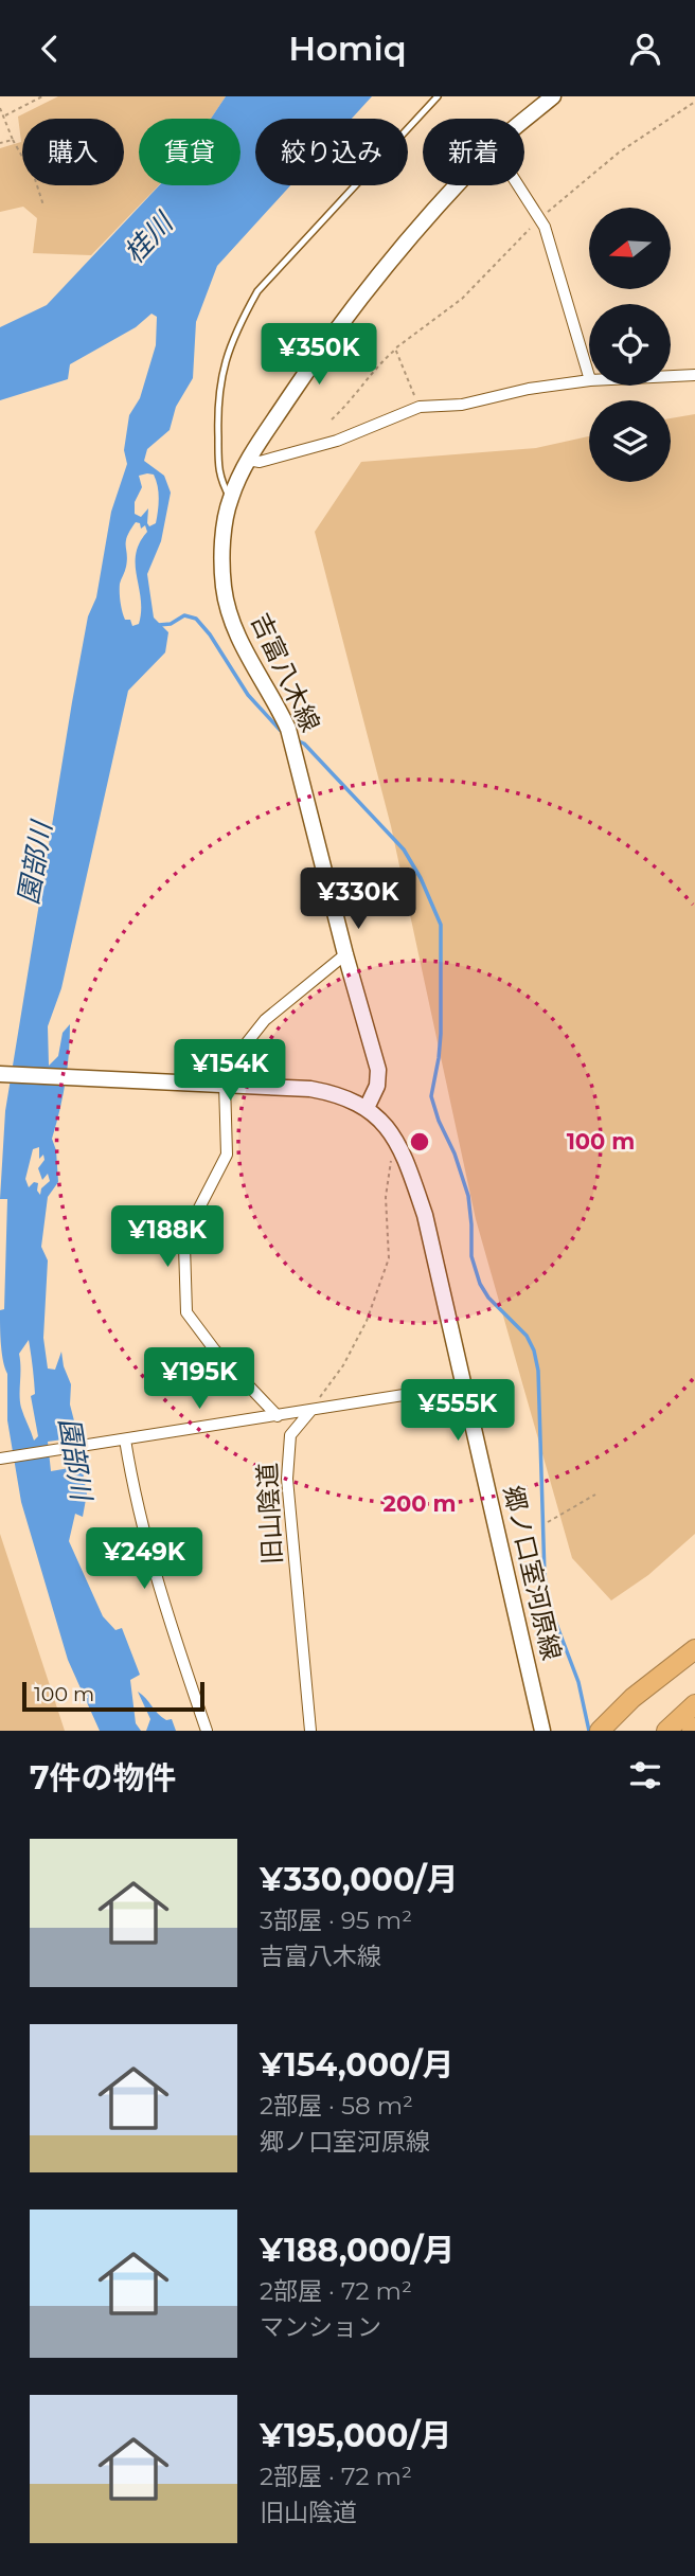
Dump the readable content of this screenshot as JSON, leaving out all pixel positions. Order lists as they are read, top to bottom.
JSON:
{
  "streets": {
    "main road": ["吉富八木線", "郷ノ口室河原線"],
    "street": ["旧山陰道"]
  },
  "crossings": [
    ["吉富八木線", "郷ノ口室河原線"]
  ],
  "water": ["桂川", "園部川"],
  "scale_bar": "100 m",
  "north": "left",
  "page": {
    "header": "Homiq",
    "chip": [
      "購入",
      "賃貸",
      "絞り込み",
      "新着"
    ],
    "price": [
      "¥350K",
      "¥330K",
      "¥154K",
      "¥188K",
      "¥195K",
      "¥555K",
      "¥249K"
    ],
    "scale": "100 m",
    "heading": "7件の物件",
    "list": [
      {
        "name": "¥330,000/月",
        "note": "3部屋 · 95 m² · 吉富八木線"
      },
      {
        "name": "¥154,000/月",
        "note": "2部屋 · 58 m² · 郷ノ口室河原線"
      },
      {
        "name": "¥188,000/月",
        "note": "2部屋 · 72 m² · マンション"
      },
      {
        "name": "¥195,000/月",
        "note": "2部屋 · 72 m² · 旧山陰道"
      }
    ]
  },
  "rings": ["100 m", "200 m"]
}
